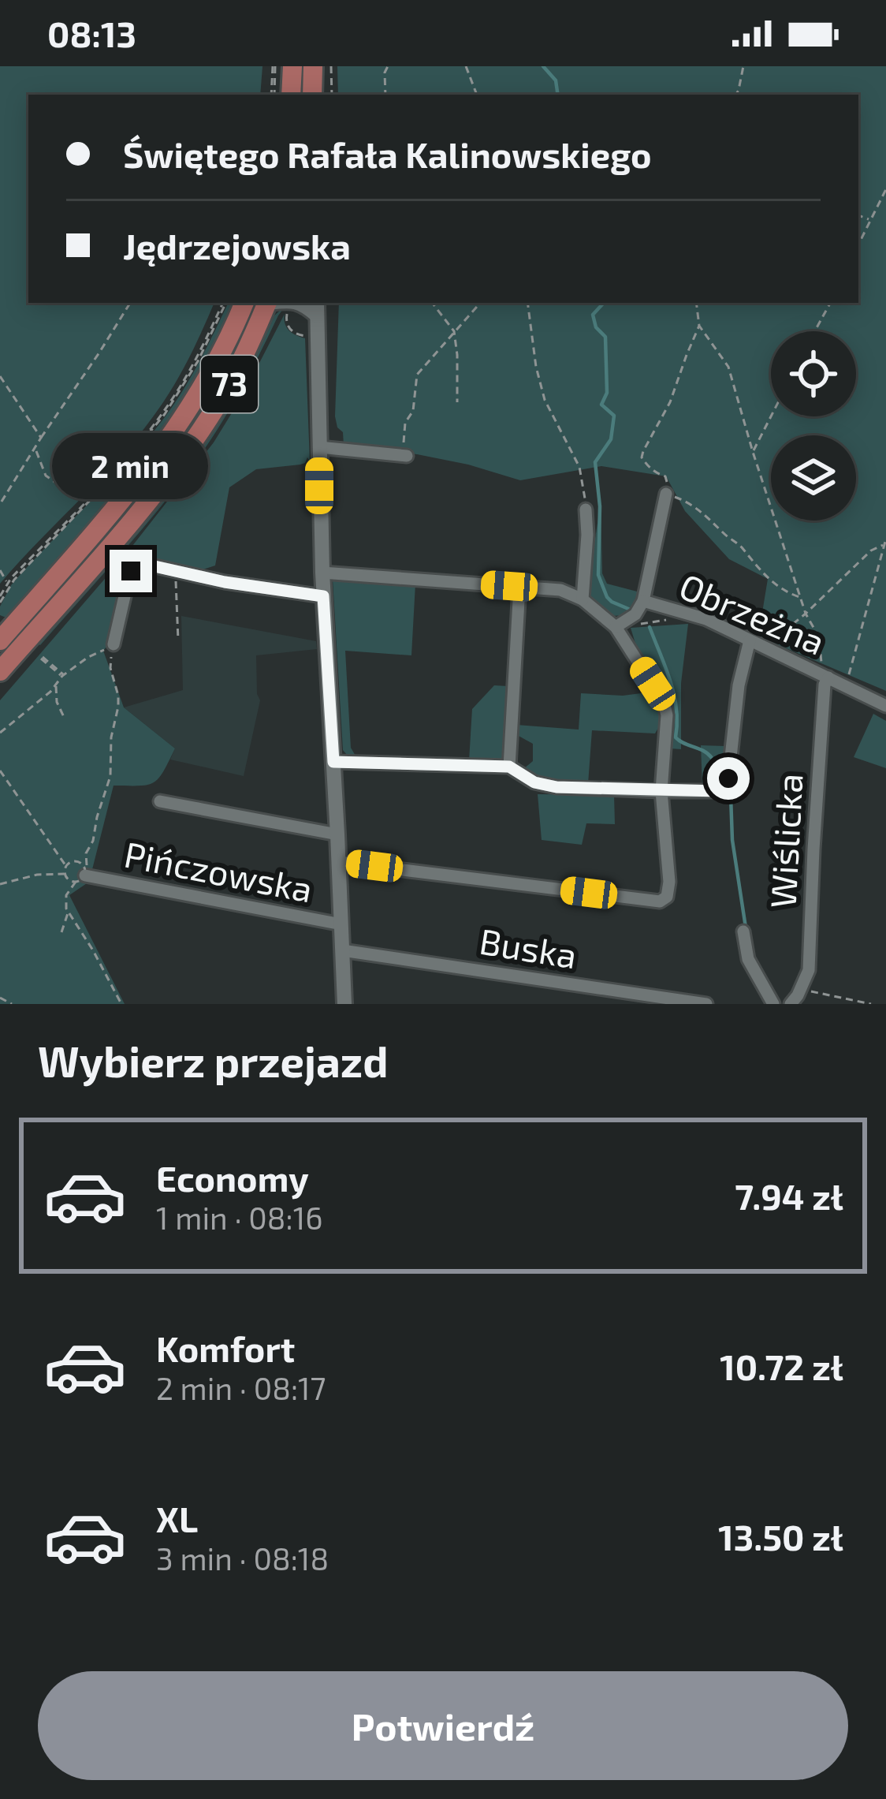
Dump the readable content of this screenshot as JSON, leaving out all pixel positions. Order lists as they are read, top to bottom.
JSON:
{
  "streets": {
    "main road": ["73"],
    "street": [
      "Obrzeżna",
      "Wiślicka",
      "Pińczowska",
      "Buska"
    ]
  },
  "crossings": [
    ["Obrzeżna", "Wiślicka"]
  ],
  "page": {
    "status": "08:13",
    "banner": ["Świętego Rafała Kalinowskiego", "Jędrzejowska"],
    "bubble": "2 min",
    "heading": "Wybierz przejazd",
    "list": [
      {
        "name": "Economy",
        "note": "1 min · 08:16",
        "value": "7.94 zł"
      },
      {
        "name": "Komfort",
        "note": "2 min · 08:17",
        "value": "10.72 zł"
      },
      {
        "name": "XL",
        "note": "3 min · 08:18",
        "value": "13.50 zł"
      }
    ],
    "buttons": "Potwierdź"
  }
}
